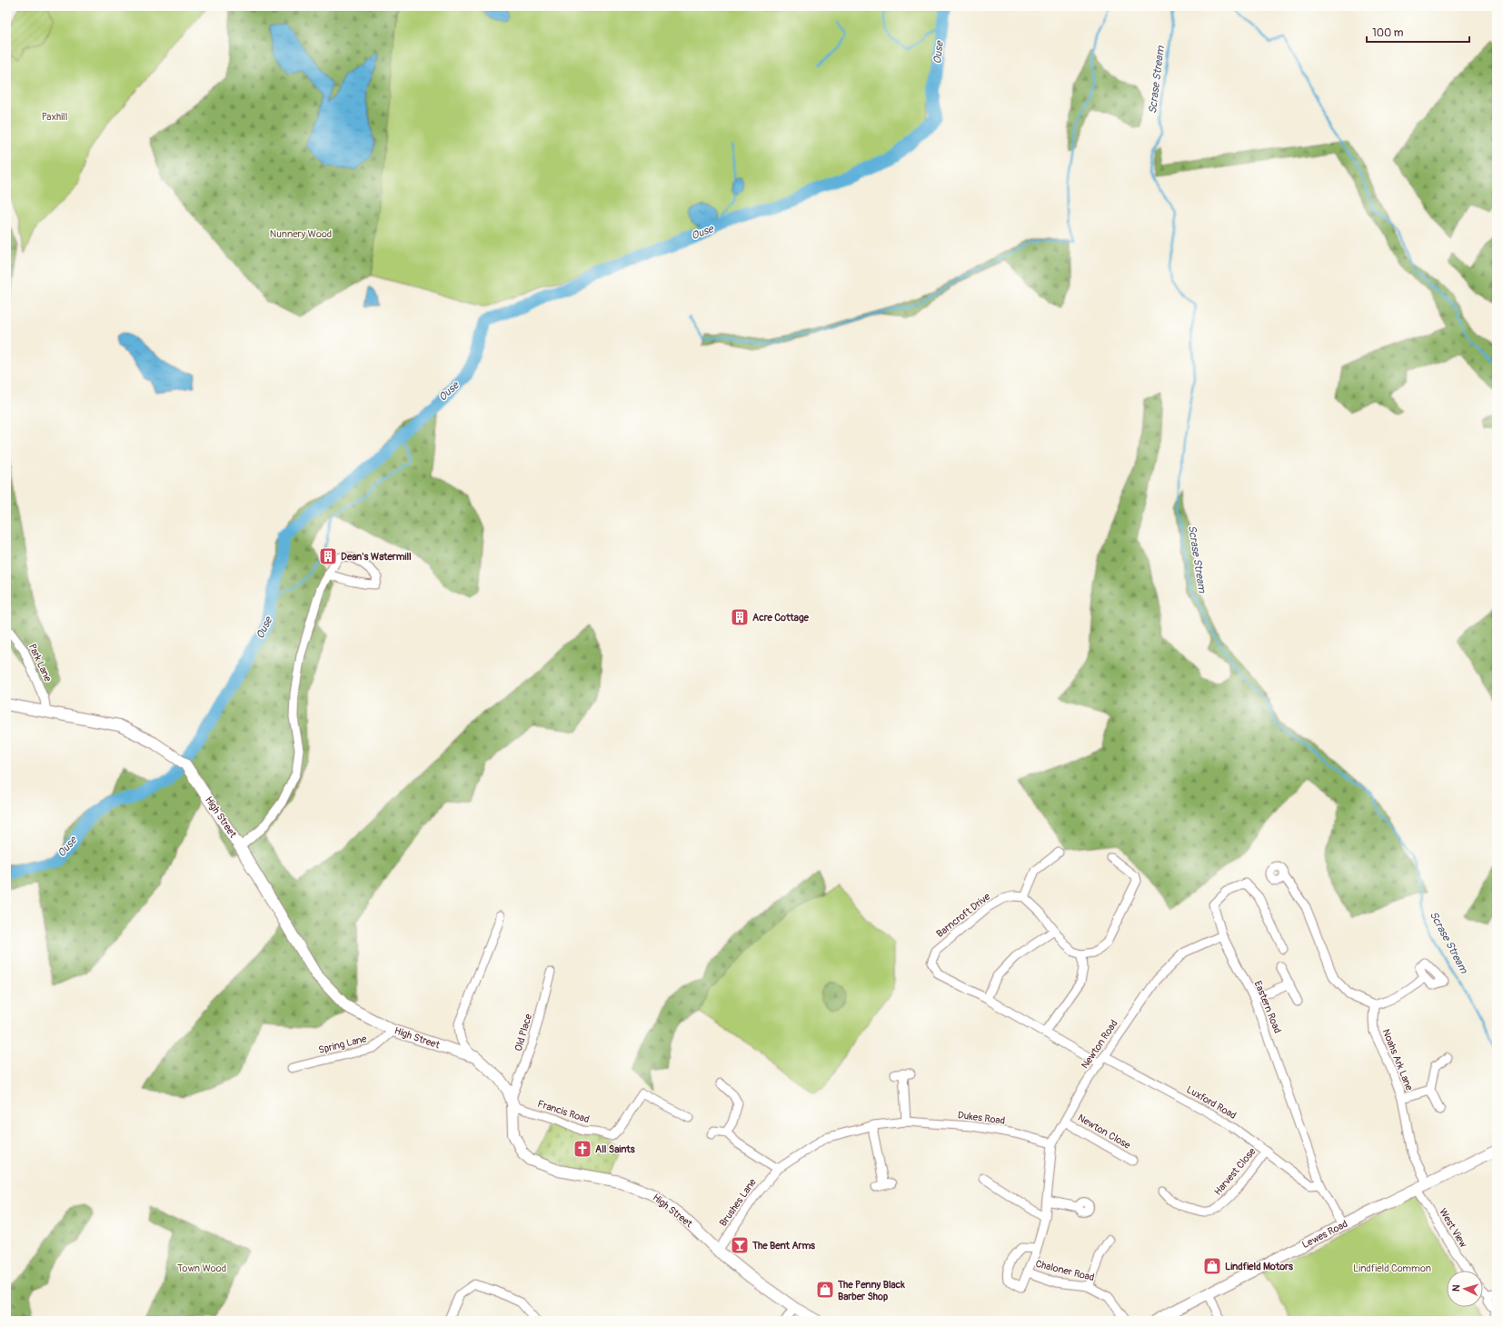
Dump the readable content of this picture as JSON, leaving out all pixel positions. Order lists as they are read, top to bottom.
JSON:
{
  "streets": {
    "main road": ["High Street", "Lewes Road"],
    "street": [
      "Park Lane",
      "Barncroft Drive",
      "Eastern Road",
      "Old Place",
      "Spring Lane",
      "Newton Road",
      "Noahs Ark Lane",
      "Luxford Road",
      "Francis Road",
      "Dukes Road",
      "Newton Close",
      "Harvest Close",
      "Brushes Lane",
      "West View",
      "Chaloner Road"
    ]
  },
  "crossings": [
    ["Park Lane", "High Street"],
    ["High Street", "Old Place"],
    ["High Street", "Spring Lane"],
    ["High Street", "Francis Road"],
    ["High Street", "Brushes Lane"],
    ["Barncroft Drive", "Newton Road"],
    ["Eastern Road", "Newton Road"],
    ["Eastern Road", "Luxford Road"],
    ["Eastern Road", "Lewes Road"],
    ["Old Place", "Francis Road"],
    ["Newton Road", "Luxford Road"],
    ["Newton Road", "Dukes Road"],
    ["Newton Road", "Newton Close"],
    ["Newton Road", "Chaloner Road"],
    ["Noahs Ark Lane", "Lewes Road"],
    ["Luxford Road", "Harvest Close"],
    ["Dukes Road", "Brushes Lane"],
    ["West View", "Lewes Road"]
  ],
  "water": ["Ouse", "Scrase Stream"],
  "parks": [
    "Paxhill",
    "Nunnery Wood",
    "Town Wood",
    "Lindfield Common"
  ],
  "places": {
    "building": ["Dean's Watermill", "Acre Cottage"],
    "church": ["All Saints"],
    "bar": ["The Bent Arms"],
    "shop": ["Lindfield Motors", "The Penny Black Barber Shop"]
  },
  "scale_bar": "100 m",
  "north": "left"
}
